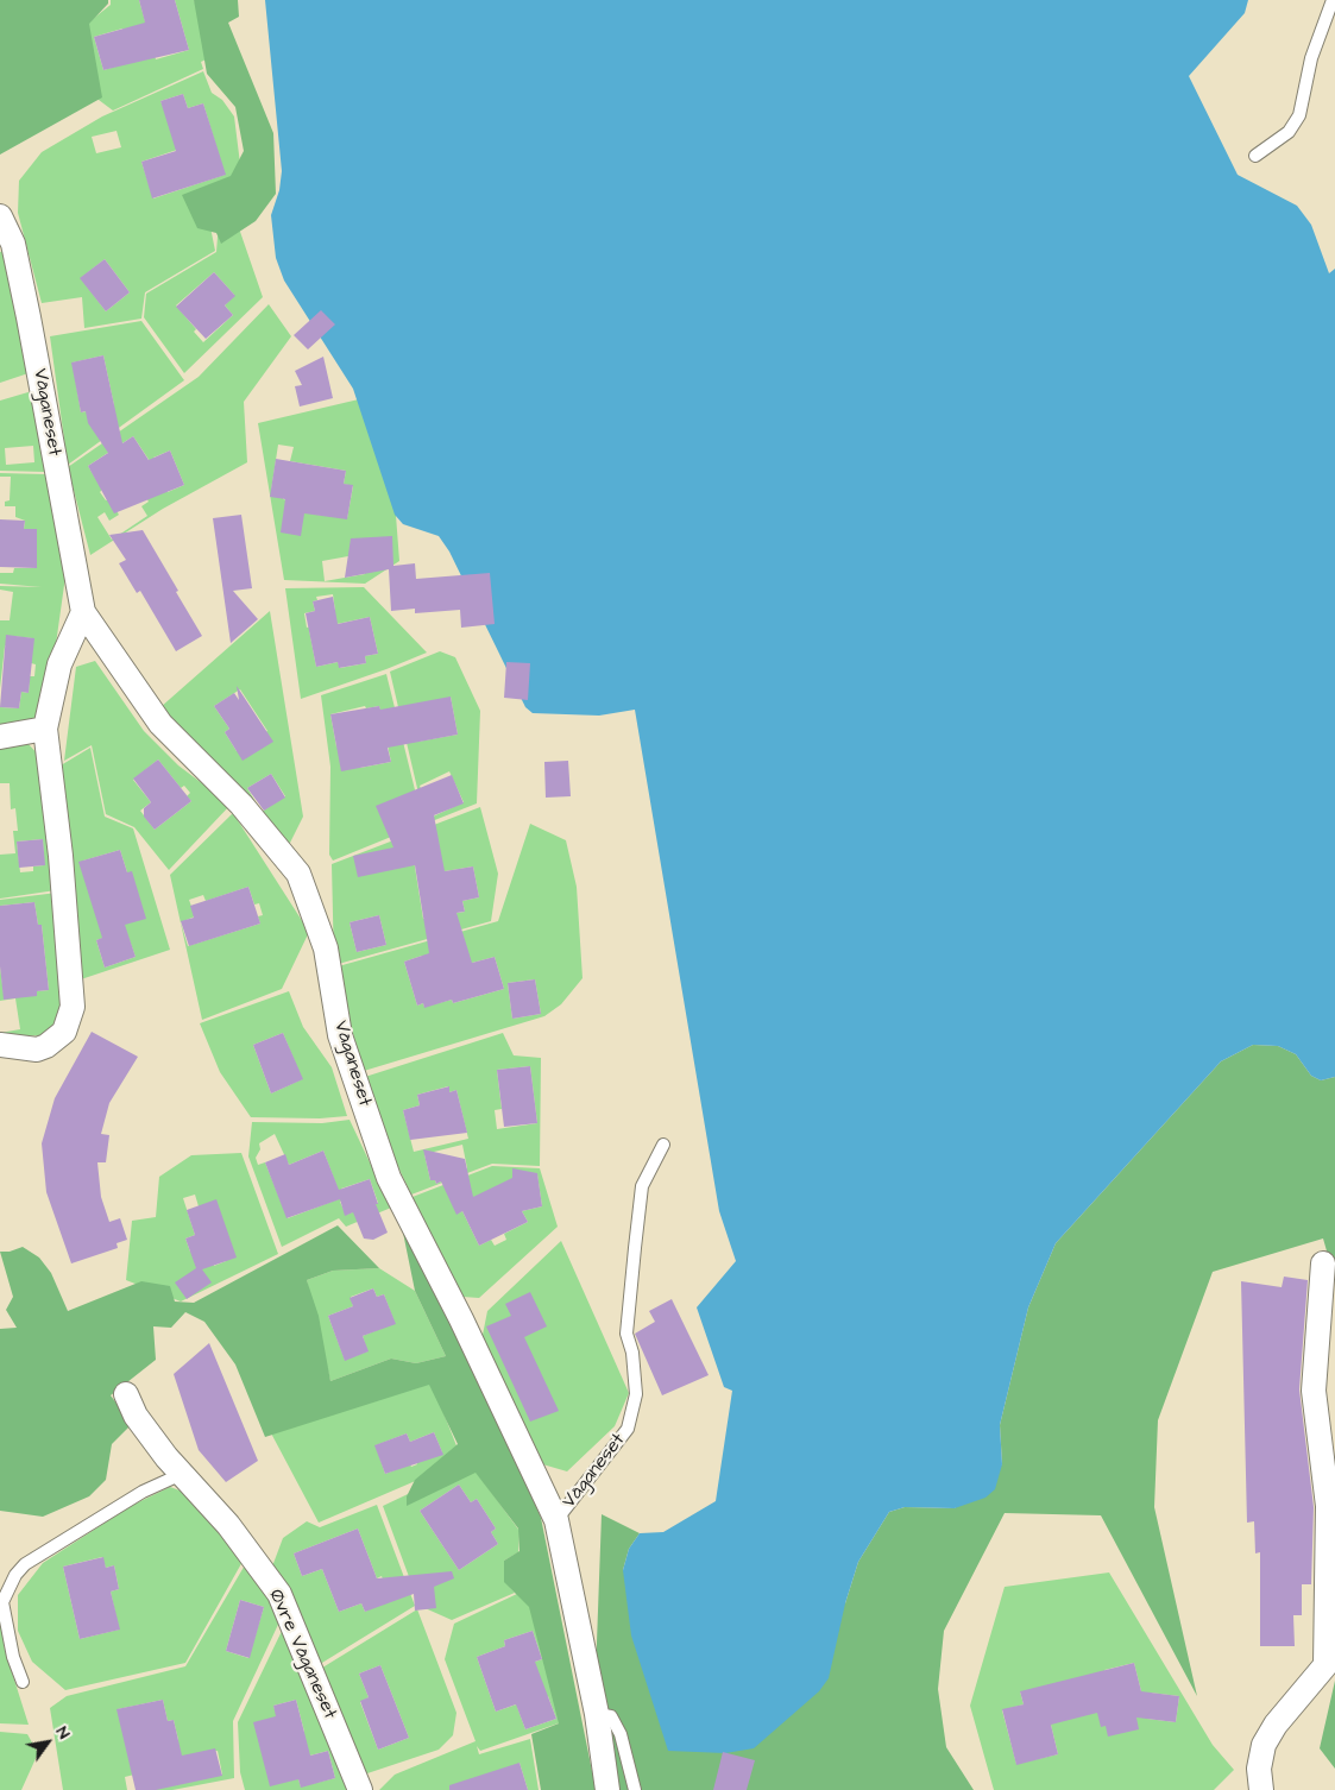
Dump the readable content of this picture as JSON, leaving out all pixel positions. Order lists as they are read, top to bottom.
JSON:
{
  "streets": {
    "street": ["Våganeset", "Øvre Våganeset"]
  },
  "north": "top right"
}
